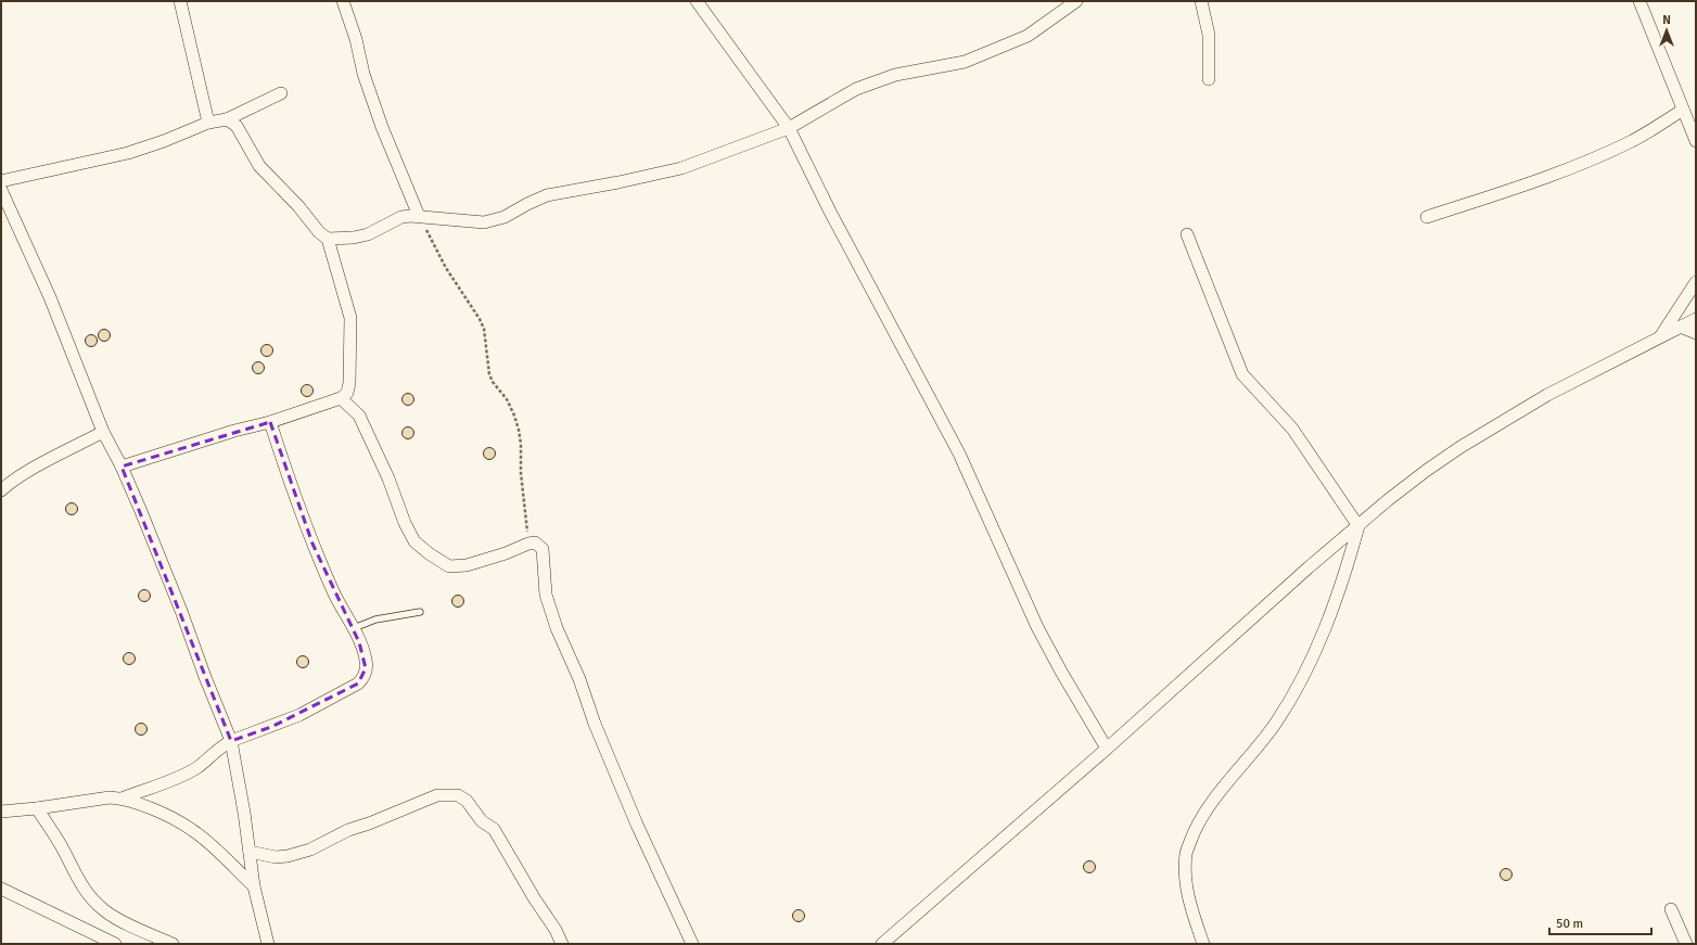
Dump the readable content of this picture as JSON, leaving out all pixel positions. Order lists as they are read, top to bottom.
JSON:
{
  "scale_bar": "50 m",
  "north": "top"
}
